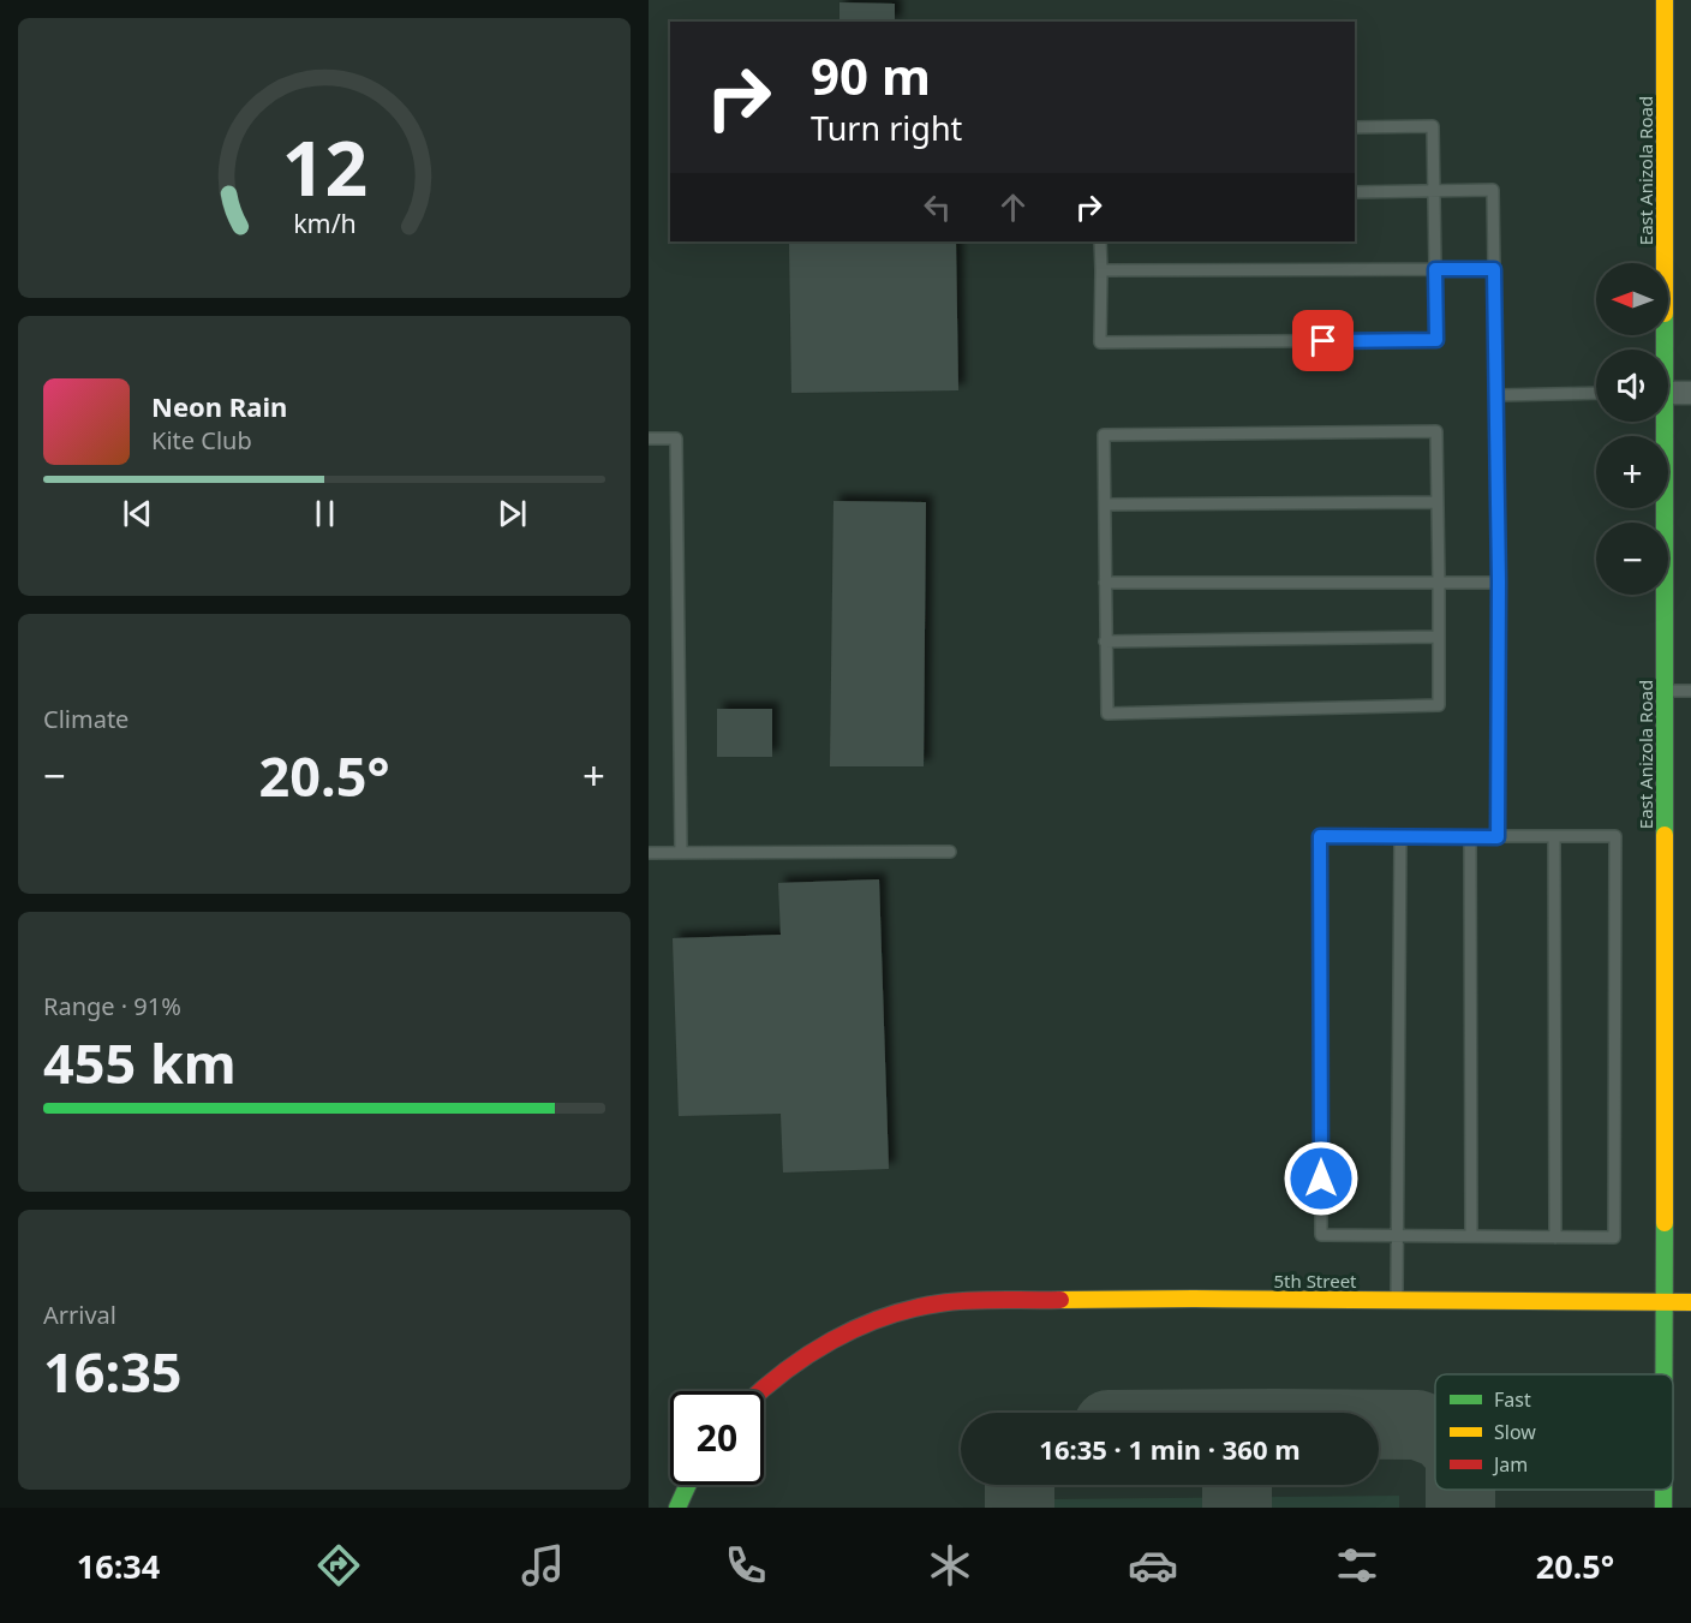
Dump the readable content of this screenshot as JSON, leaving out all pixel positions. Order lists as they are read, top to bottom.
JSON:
{
  "streets": {
    "street": ["East Anizola Road", "5th Street"]
  },
  "crossings": [
    ["East Anizola Road", "5th Street"]
  ],
  "legend": ["Fast", "Slow", "Jam"],
  "north": "left",
  "page": {
    "turn": ["90 m", "Turn right"],
    "map_buttons": ["+", "−"],
    "song": ["Neon Rain", "Kite Club"],
    "tile": [
      "Climate",
      ["Range · 91%", "455 km"],
      ["Arrival", "16:35"]
    ],
    "heat": ["−", "20.5°", "+"],
    "limit": "20",
    "trip": "16:35 · 1 min · 360 m",
    "tabs": ["16:34", "20.5°"],
    "gauge": ["12", "km/h"]
  }
}
